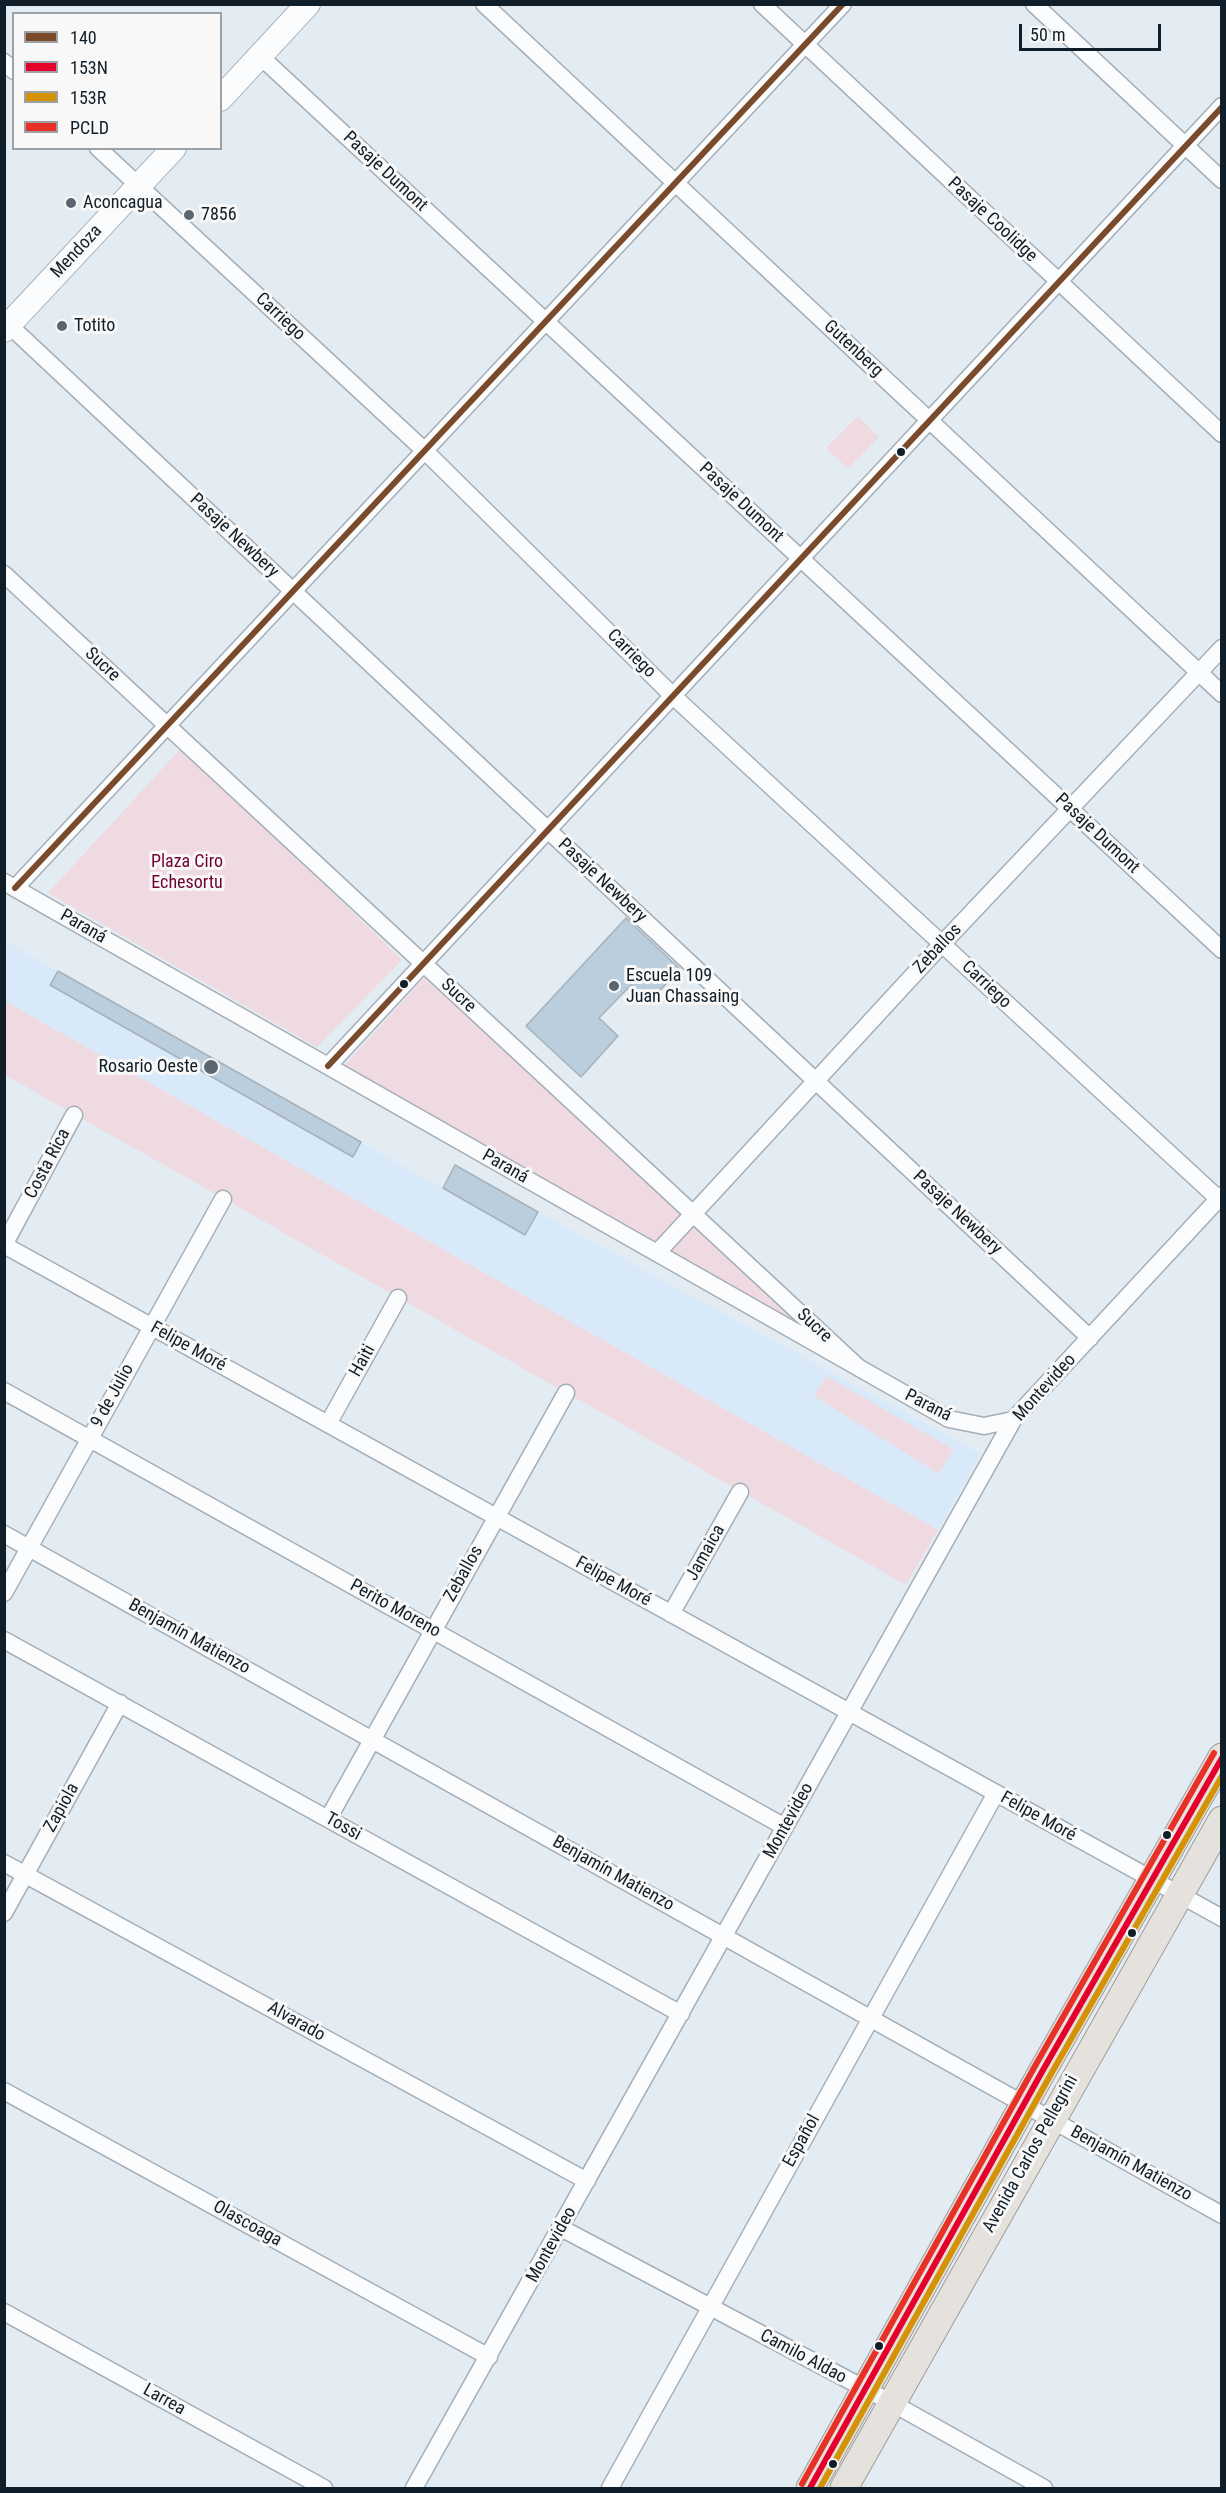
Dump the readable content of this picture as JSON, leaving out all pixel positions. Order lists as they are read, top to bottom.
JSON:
{
  "streets": {
    "main road": ["Mendoza", "Avenida Carlos Pellegrini"],
    "street": [
      "Pasaje Dumont",
      "Pasaje Coolidge",
      "Carriego",
      "Gutenberg",
      "Pasaje Newbery",
      "Sucre",
      "Paraná",
      "Zeballos",
      "Costa Rica",
      "Felipe Moré",
      "Haiti",
      "Montevideo",
      "9 de Julio",
      "Jamaica",
      "Perito Moreno",
      "Benjamín Matienzo",
      "Zapiola",
      "Tossi",
      "Alvarado",
      "Español",
      "Olascoaga",
      "Camilo Aldao",
      "Larrea"
    ]
  },
  "crossings": [
    ["Pasaje Dumont", "Zeballos"],
    ["Mendoza", "Carriego"],
    ["Mendoza", "Pasaje Newbery"],
    ["Carriego", "Zeballos"],
    ["Carriego", "Montevideo"],
    ["Gutenberg", "Zeballos"],
    ["Pasaje Newbery", "Zeballos"],
    ["Pasaje Newbery", "Montevideo"],
    ["Sucre", "Paraná"],
    ["Sucre", "Zeballos"],
    ["Paraná", "Zeballos"],
    ["Paraná", "Montevideo"],
    ["Zeballos", "Felipe Moré"],
    ["Zeballos", "Perito Moreno"],
    ["Zeballos", "Benjamín Matienzo"],
    ["Zeballos", "Tossi"],
    ["Costa Rica", "Felipe Moré"],
    ["Felipe Moré", "Haiti"],
    ["Felipe Moré", "Montevideo"],
    ["Felipe Moré", "9 de Julio"],
    ["Felipe Moré", "Jamaica"],
    ["Felipe Moré", "Español"],
    ["Felipe Moré", "Avenida Carlos Pellegrini"],
    ["Montevideo", "Perito Moreno"],
    ["Montevideo", "Benjamín Matienzo"],
    ["Montevideo", "Tossi"],
    ["Montevideo", "Alvarado"],
    ["Montevideo", "Olascoaga"],
    ["Montevideo", "Camilo Aldao"],
    ["9 de Julio", "Perito Moreno"],
    ["9 de Julio", "Benjamín Matienzo"],
    ["Benjamín Matienzo", "Español"],
    ["Benjamín Matienzo", "Avenida Carlos Pellegrini"],
    ["Zapiola", "Tossi"],
    ["Zapiola", "Alvarado"],
    ["Español", "Camilo Aldao"],
    ["Avenida Carlos Pellegrini", "Camilo Aldao"]
  ],
  "parks": ["Plaza Ciro Echesortu"],
  "places": [
    "Aconcagua",
    "7856",
    "Totito",
    "Escuela 109 Juan Chassaing",
    "Rosario Oeste"
  ],
  "lines": [
    "transit line 140",
    "transit line PCLD",
    "transit line 153N",
    "transit line 153R"
  ],
  "legend": [
    "140",
    "153N",
    "153R",
    "PCLD"
  ],
  "scale_bar": "50 m"
}
